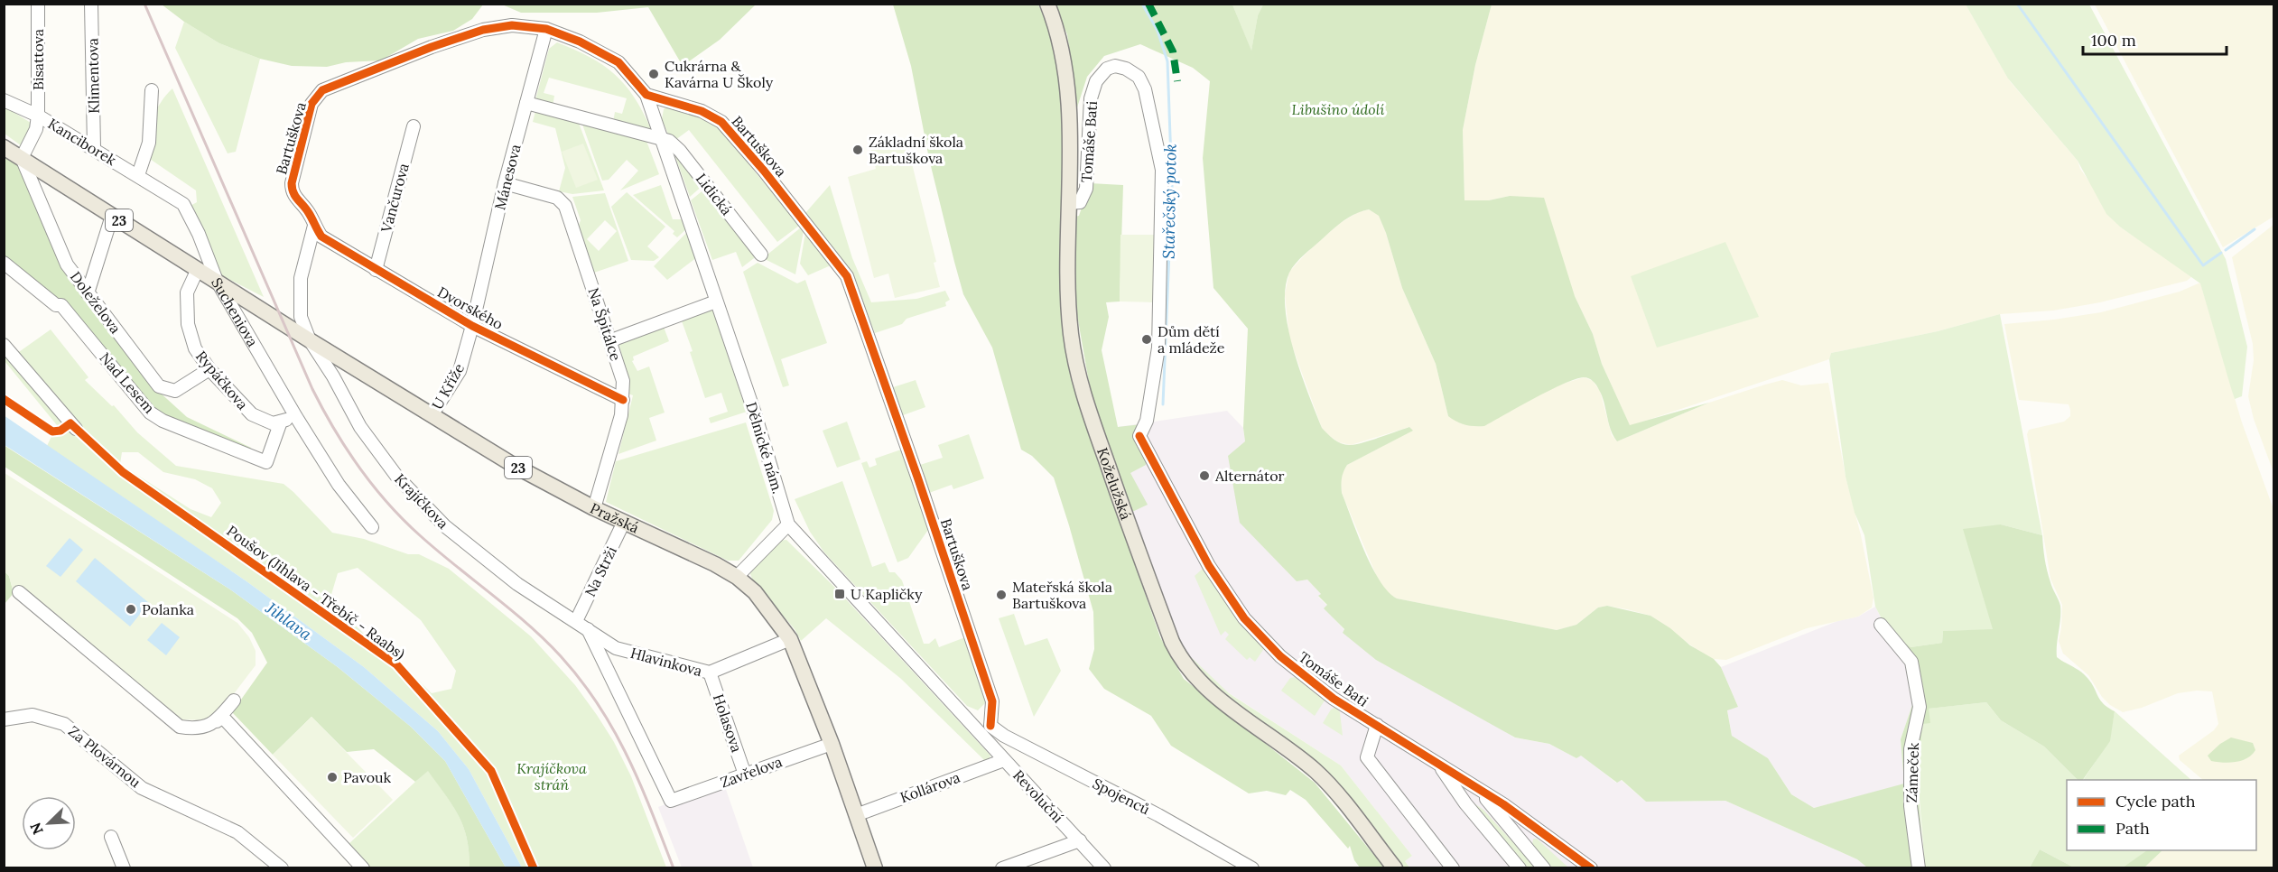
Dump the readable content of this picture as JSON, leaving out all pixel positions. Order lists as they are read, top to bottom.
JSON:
{
  "streets": {
    "main road": [
      "23",
      "Sucheniova",
      "Koželužská",
      "Pražská"
    ],
    "street": [
      "Bisattova",
      "Klimentova",
      "Bartuškova",
      "Kanciborek",
      "Tomáše Bati",
      "Mánesova",
      "Lidická",
      "Vančurova",
      "Doleželova",
      "Dvorského",
      "Na Špitálce",
      "Rypáčkova",
      "Nad Lesem",
      "U Kříže",
      "Dělnické nám.",
      "Krajíčkova",
      "Na Strži",
      "Hlavinkova",
      "Holasova",
      "Za Plovárnou",
      "Zavřelova",
      "Zámeček",
      "Kollárova",
      "Revoluční",
      "Spojenců"
    ],
    "cycle path": ["Poušov (Jihlava - Třebíč - Raabs)"]
  },
  "crossings": [
    ["Bisattova", "Kanciborek"],
    ["Klimentova", "Kanciborek"],
    ["Bartuškova", "Mánesova"],
    ["Bartuškova", "Lidická"],
    ["Bartuškova", "Dvorského"],
    ["Bartuškova", "Krajíčkova"],
    ["Bartuškova", "Spojenců"],
    ["Kanciborek", "Doleželova"],
    ["Kanciborek", "Sucheniova"],
    ["Kanciborek", "Pražská"],
    ["Tomáše Bati", "Koželužská"],
    ["Mánesova", "Lidická"],
    ["Mánesova", "Dvorského"],
    ["Mánesova", "Na Špitálce"],
    ["Mánesova", "U Kříže"],
    ["Lidická", "Dělnické nám."],
    ["Vančurova", "Dvorského"],
    ["Doleželova", "Sucheniova"],
    ["Doleželova", "Rypáčkova"],
    ["Dvorského", "Na Špitálce"],
    ["Dvorského", "U Kříže"],
    ["Dvorského", "Krajíčkova"],
    ["Sucheniova", "Rypáčkova"],
    ["Sucheniova", "Pražská"],
    ["Na Špitálce", "Pražská"],
    ["Rypáčkova", "Nad Lesem"],
    ["U Kříže", "Pražská"],
    ["Krajíčkova", "Pražská"],
    ["Krajíčkova", "Na Strži"],
    ["Krajíčkova", "Hlavinkova"],
    ["Pražská", "Na Strži"],
    ["Pražská", "Hlavinkova"],
    ["Pražská", "Zavřelova"],
    ["Pražská", "Kollárova"],
    ["Na Strži", "Hlavinkova"],
    ["Hlavinkova", "Holasova"],
    ["Hlavinkova", "Zavřelova"],
    ["Holasova", "Zavřelova"],
    ["Kollárova", "Revoluční"]
  ],
  "water": ["Stařečský potok", "Jihlava"],
  "parks": ["Libušino údolí", "Krajíčkova stráň"],
  "places": {
    "other": [
      "Cukrárna & Kavárna U Školy",
      "Základní škola Bartuškova",
      "Dům dětí a mládeže",
      "Alternátor",
      "Mateřská škola Bartuškova",
      "Polanka",
      "Pavouk"
    ],
    "transit": ["U Kapličky"]
  },
  "legend": ["Cycle path", "Path"],
  "scale_bar": "100 m",
  "north": "bottom left"
}
